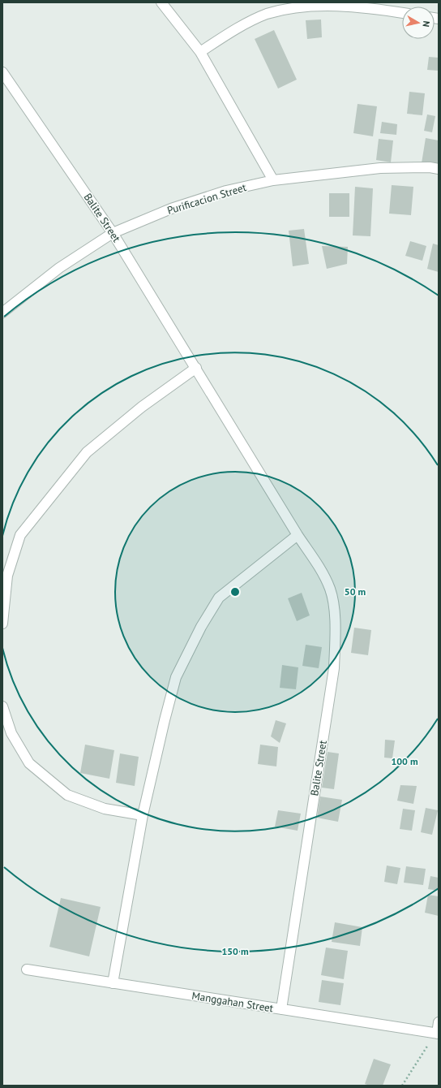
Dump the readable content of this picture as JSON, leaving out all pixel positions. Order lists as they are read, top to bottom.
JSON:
{
  "streets": {
    "street": ["Purificacion Street", "Balite Street", "Manggahan Street"]
  },
  "crossings": [
    ["Purificacion Street", "Balite Street"],
    ["Balite Street", "Manggahan Street"]
  ],
  "north": "right",
  "rings": ["50 m", "100 m", "150 m"]
}
